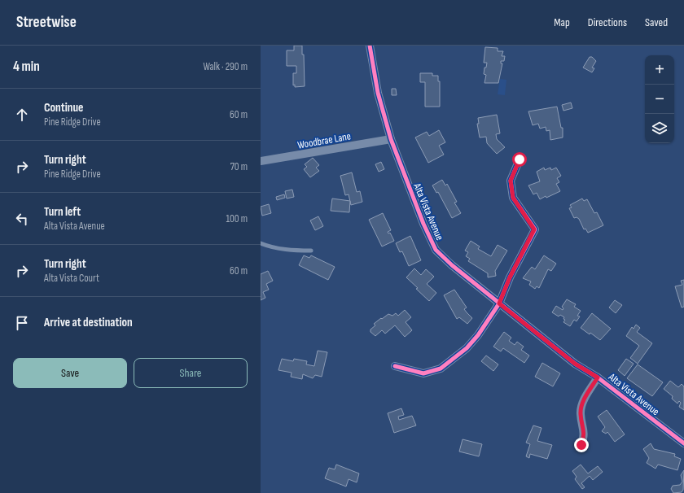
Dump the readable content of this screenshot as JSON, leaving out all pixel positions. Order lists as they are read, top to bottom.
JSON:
{
  "streets": {
    "street": ["Woodbrae Lane", "Alta Vista Avenue"]
  },
  "crossings": [
    ["Woodbrae Lane", "Alta Vista Avenue"]
  ],
  "page": {
    "header": "Streetwise",
    "nav": ["Map", "Directions", "Saved"],
    "heading": ["4 min", "Walk · 290 m"],
    "map_buttons": ["+", "−"],
    "list": [
      ["Continue", "Pine Ridge Drive", "60 m"],
      ["Turn right", "Pine Ridge Drive", "70 m"],
      ["Turn left", "Alta Vista Avenue", "100 m"],
      ["Turn right", "Alta Vista Court", "60 m"],
      "Arrive at destination"
    ],
    "buttons": ["Save", "Share"]
  }
}
